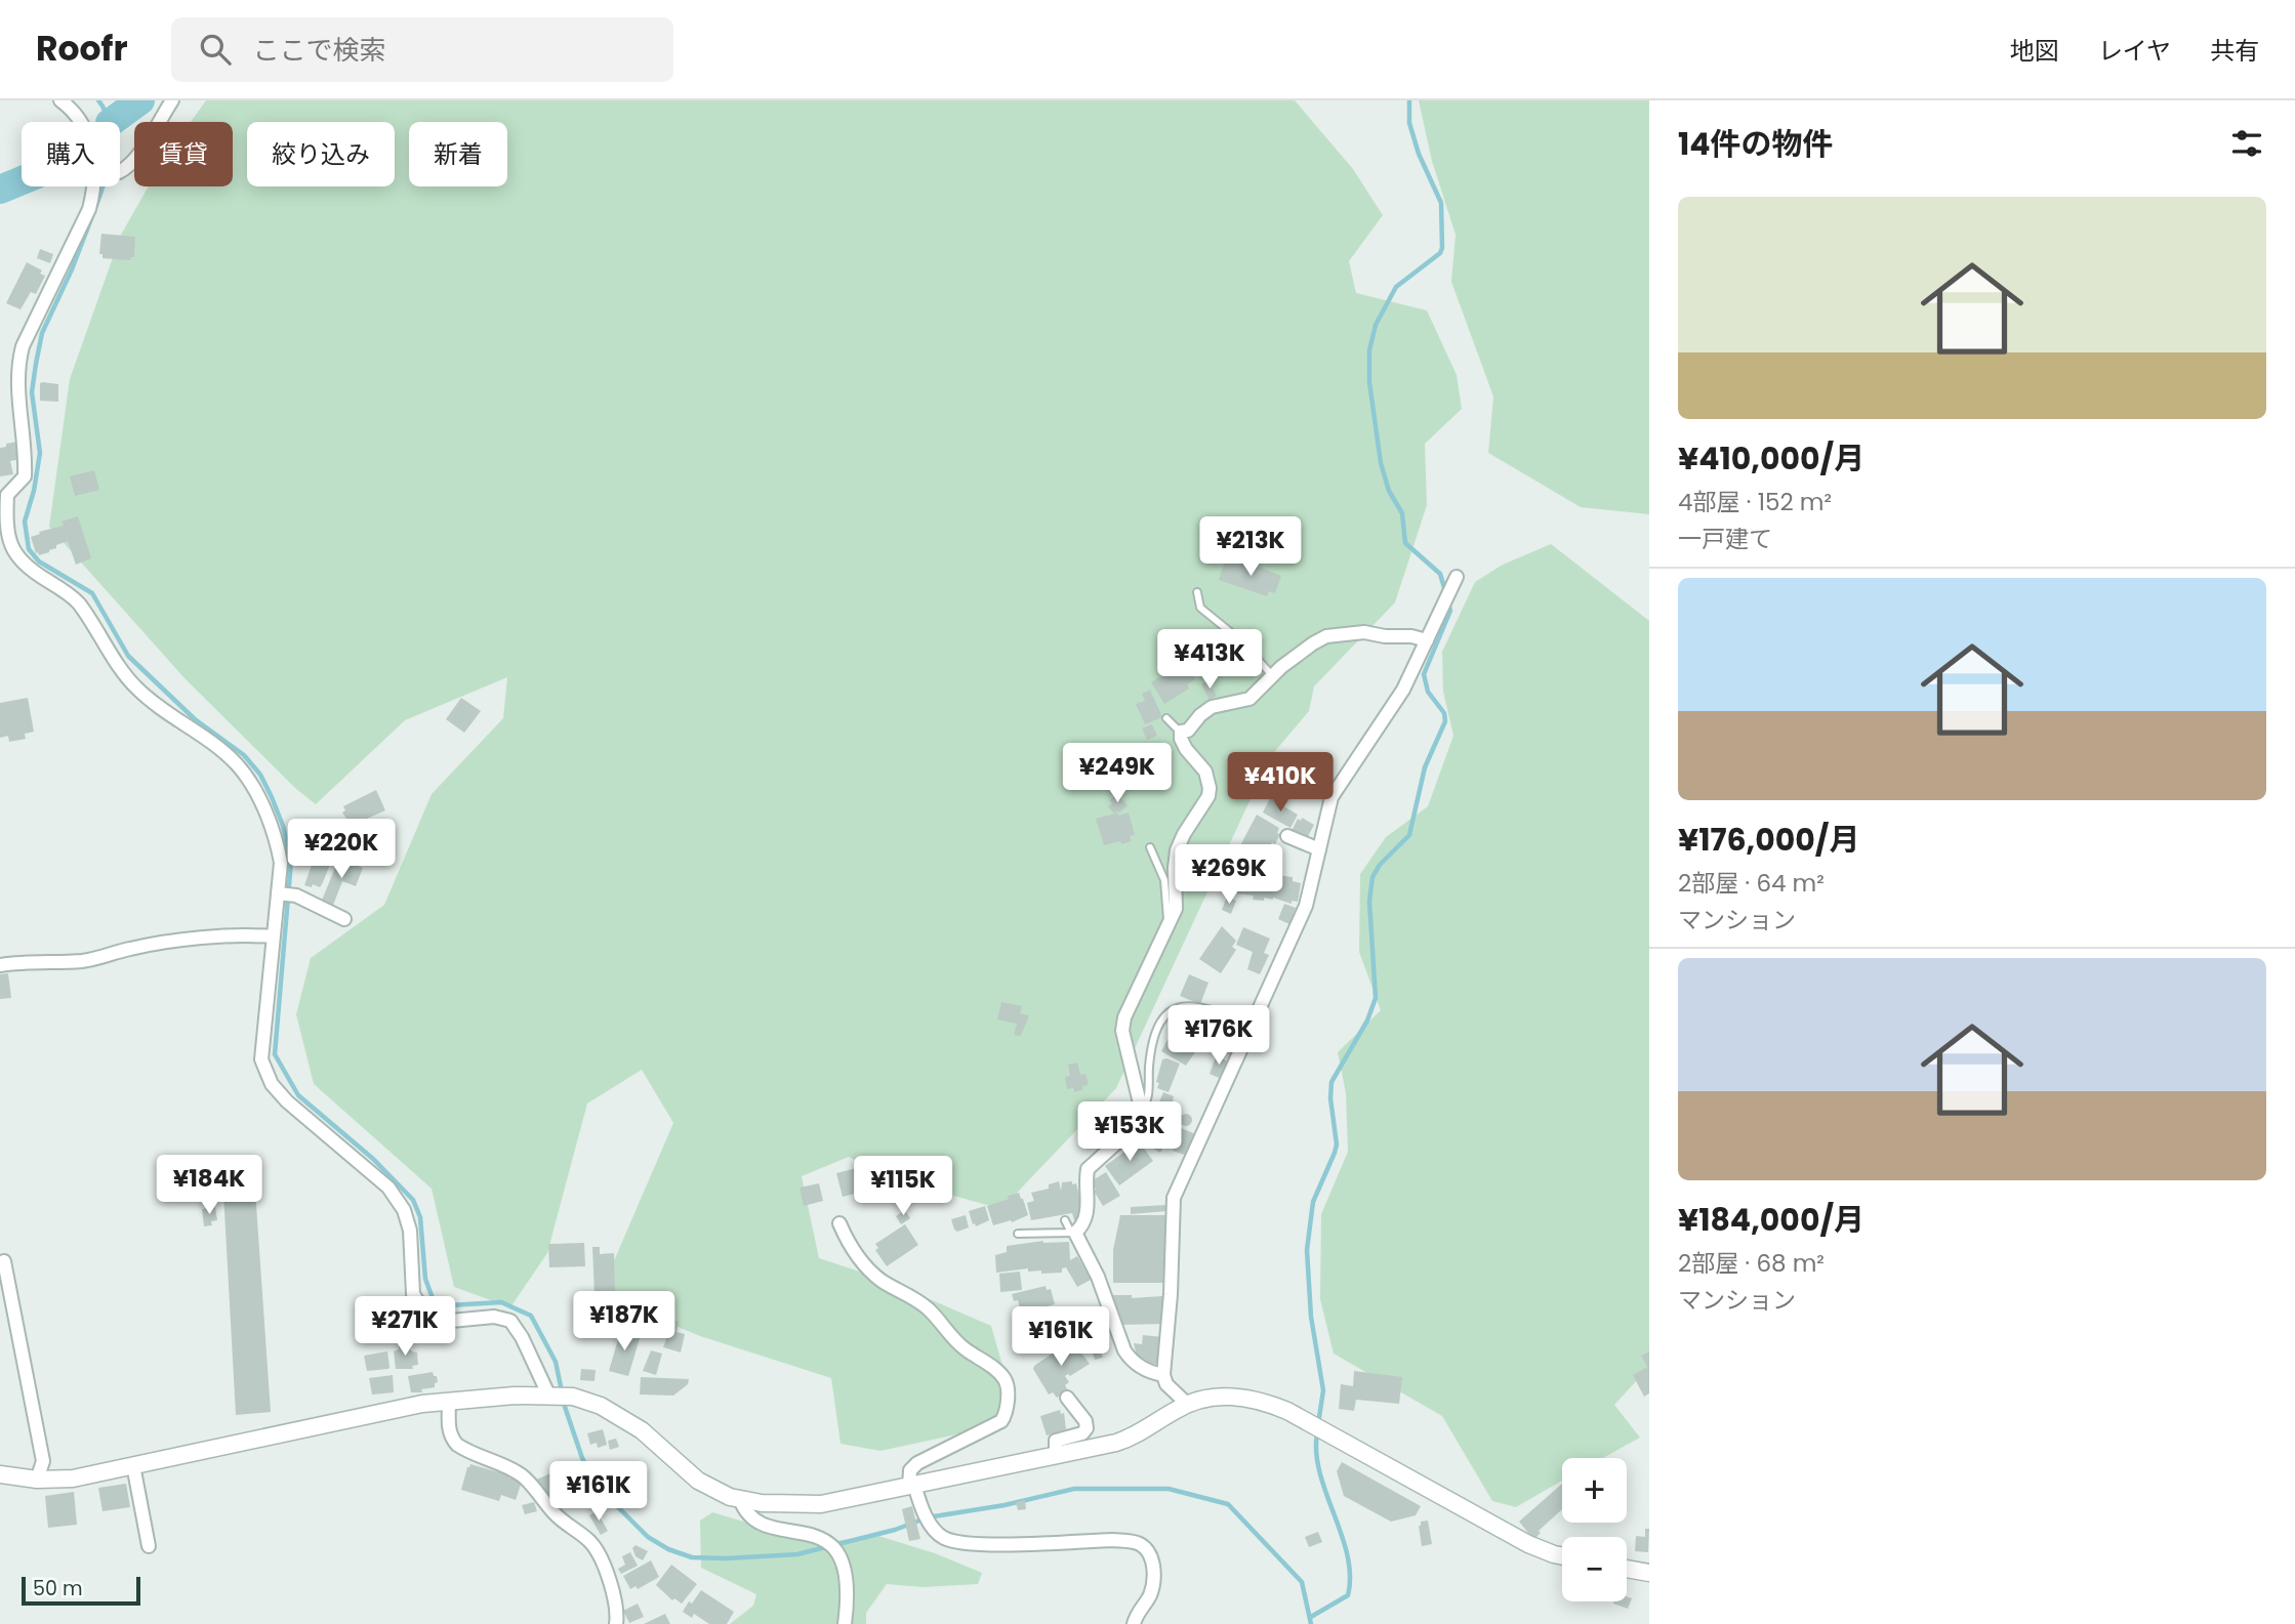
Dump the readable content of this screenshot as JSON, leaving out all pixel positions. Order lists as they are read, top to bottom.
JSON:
{
  "scale_bar": "50 m",
  "page": {
    "header": "Roofr",
    "search": "ここで検索",
    "nav": ["地図", "レイヤ", "共有"],
    "heading": "14件の物件",
    "chip": [
      "購入",
      "賃貸",
      "絞り込み",
      "新着"
    ],
    "list": [
      {
        "name": "¥410,000/月",
        "note": "4部屋 · 152 m² · 一戸建て"
      },
      {
        "name": "¥176,000/月",
        "note": "2部屋 · 64 m² · マンション"
      },
      {
        "name": "¥184,000/月",
        "note": "2部屋 · 68 m² · マンション"
      }
    ],
    "price": [
      "¥213K",
      "¥413K",
      "¥249K",
      "¥410K",
      "¥220K",
      "¥269K",
      "¥176K",
      "¥153K",
      "¥184K",
      "¥115K",
      "¥187K",
      "¥271K",
      "¥161K",
      "¥161K"
    ],
    "map_buttons": ["+", "−"],
    "scale": "50 m"
  }
}
